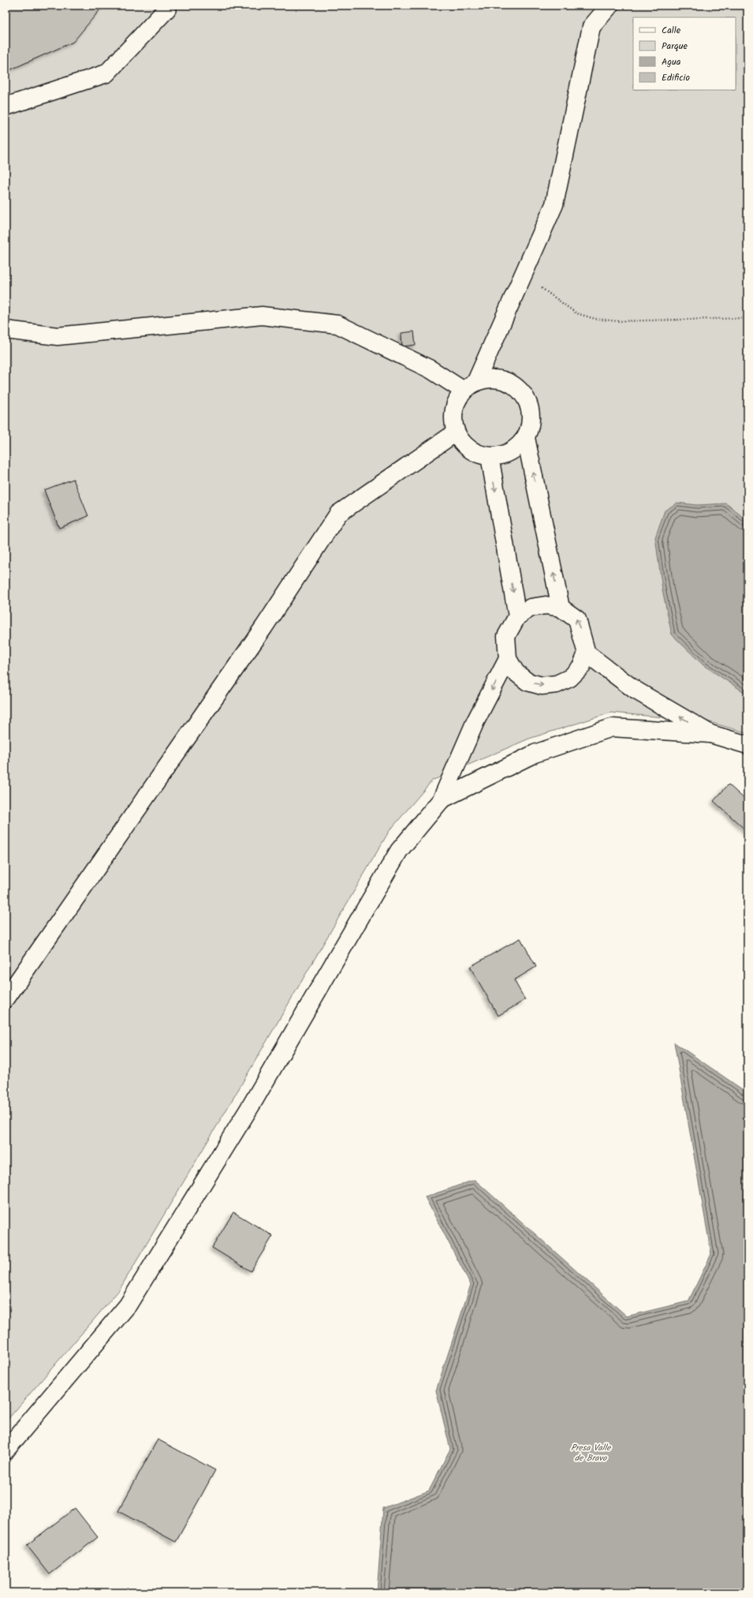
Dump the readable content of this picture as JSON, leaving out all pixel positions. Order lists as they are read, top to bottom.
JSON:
{
  "water": ["Presa Valle de Bravo"],
  "legend": [
    "Calle",
    "Parque",
    "Agua",
    "Edificio"
  ]
}
